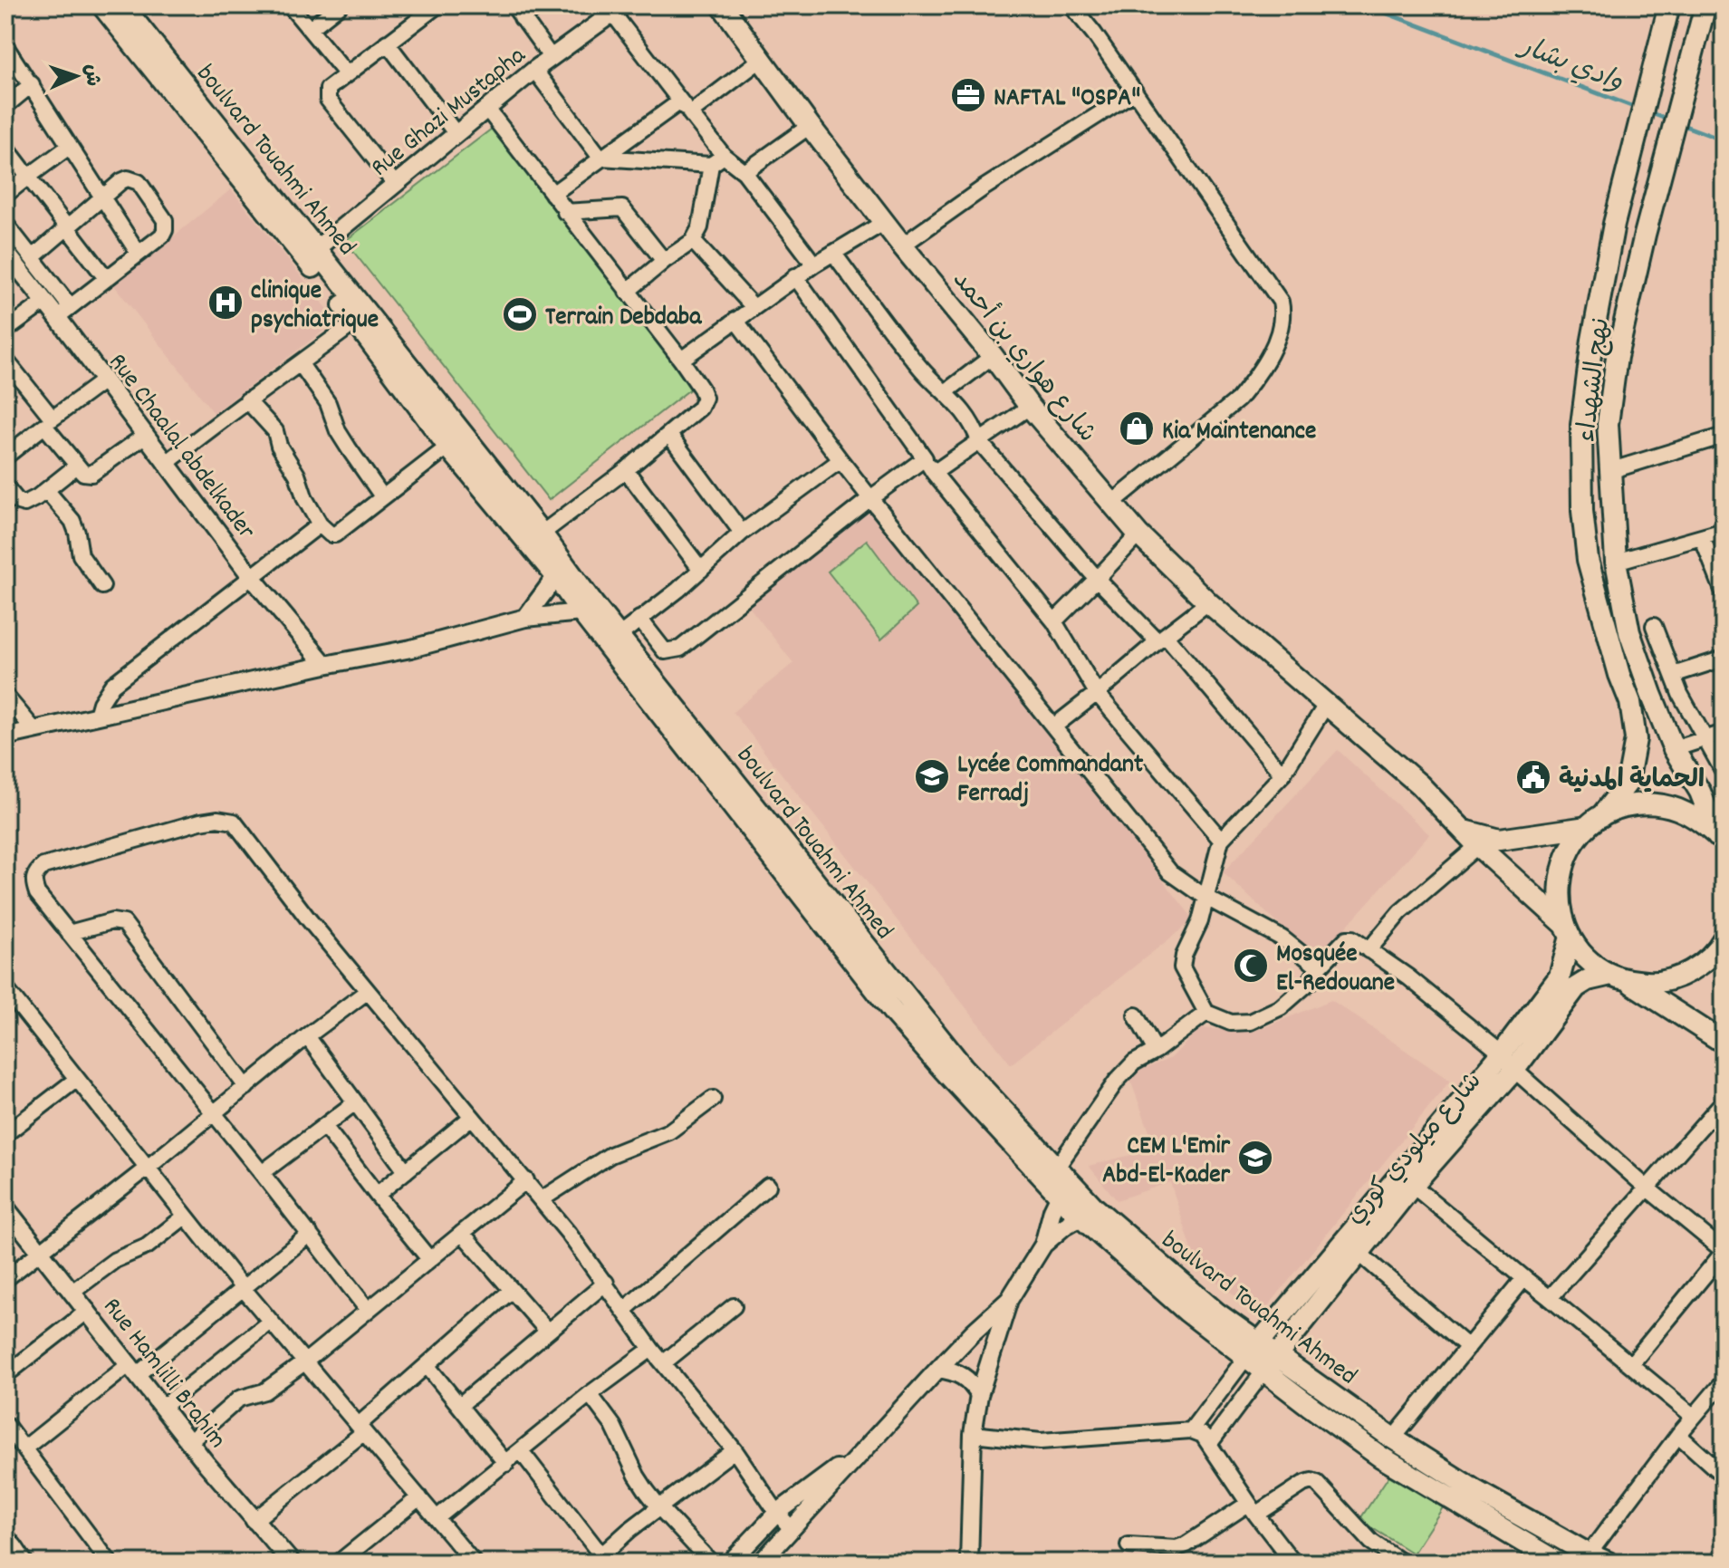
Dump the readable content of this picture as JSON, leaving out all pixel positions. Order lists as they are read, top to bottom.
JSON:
{
  "streets": {
    "main road": [
      "boulvard Touahmi Ahmed",
      "شارع هواري بن أحمد",
      "نهج الشهداء",
      "شارع ميلودي كوري"
    ],
    "street": ["Rue Ghazi Mustapha", "Rue Chaalal abdelkader", "Rue Hamlilli Brahim"]
  },
  "crossings": [
    ["Rue Ghazi Mustapha", "boulvard Touahmi Ahmed"],
    ["boulvard Touahmi Ahmed", "شارع ميلودي كوري"],
    ["نهج الشهداء", "شارع ميلودي كوري"]
  ],
  "water": ["وادي بشار"],
  "places": {
    "office": ["NAFTAL \"OSPA\""],
    "hospital": ["clinique psychiatrique"],
    "sports": ["Terrain Debdaba"],
    "shop": ["Kia Maintenance"],
    "school or university": ["Lycée Commandant Ferradj", "CEM L'Emir Abd-El-Kader"],
    "public building": ["الحماية المدنية"],
    "mosque": ["Mosquée El-Redouane"]
  },
  "north": "right"
}
